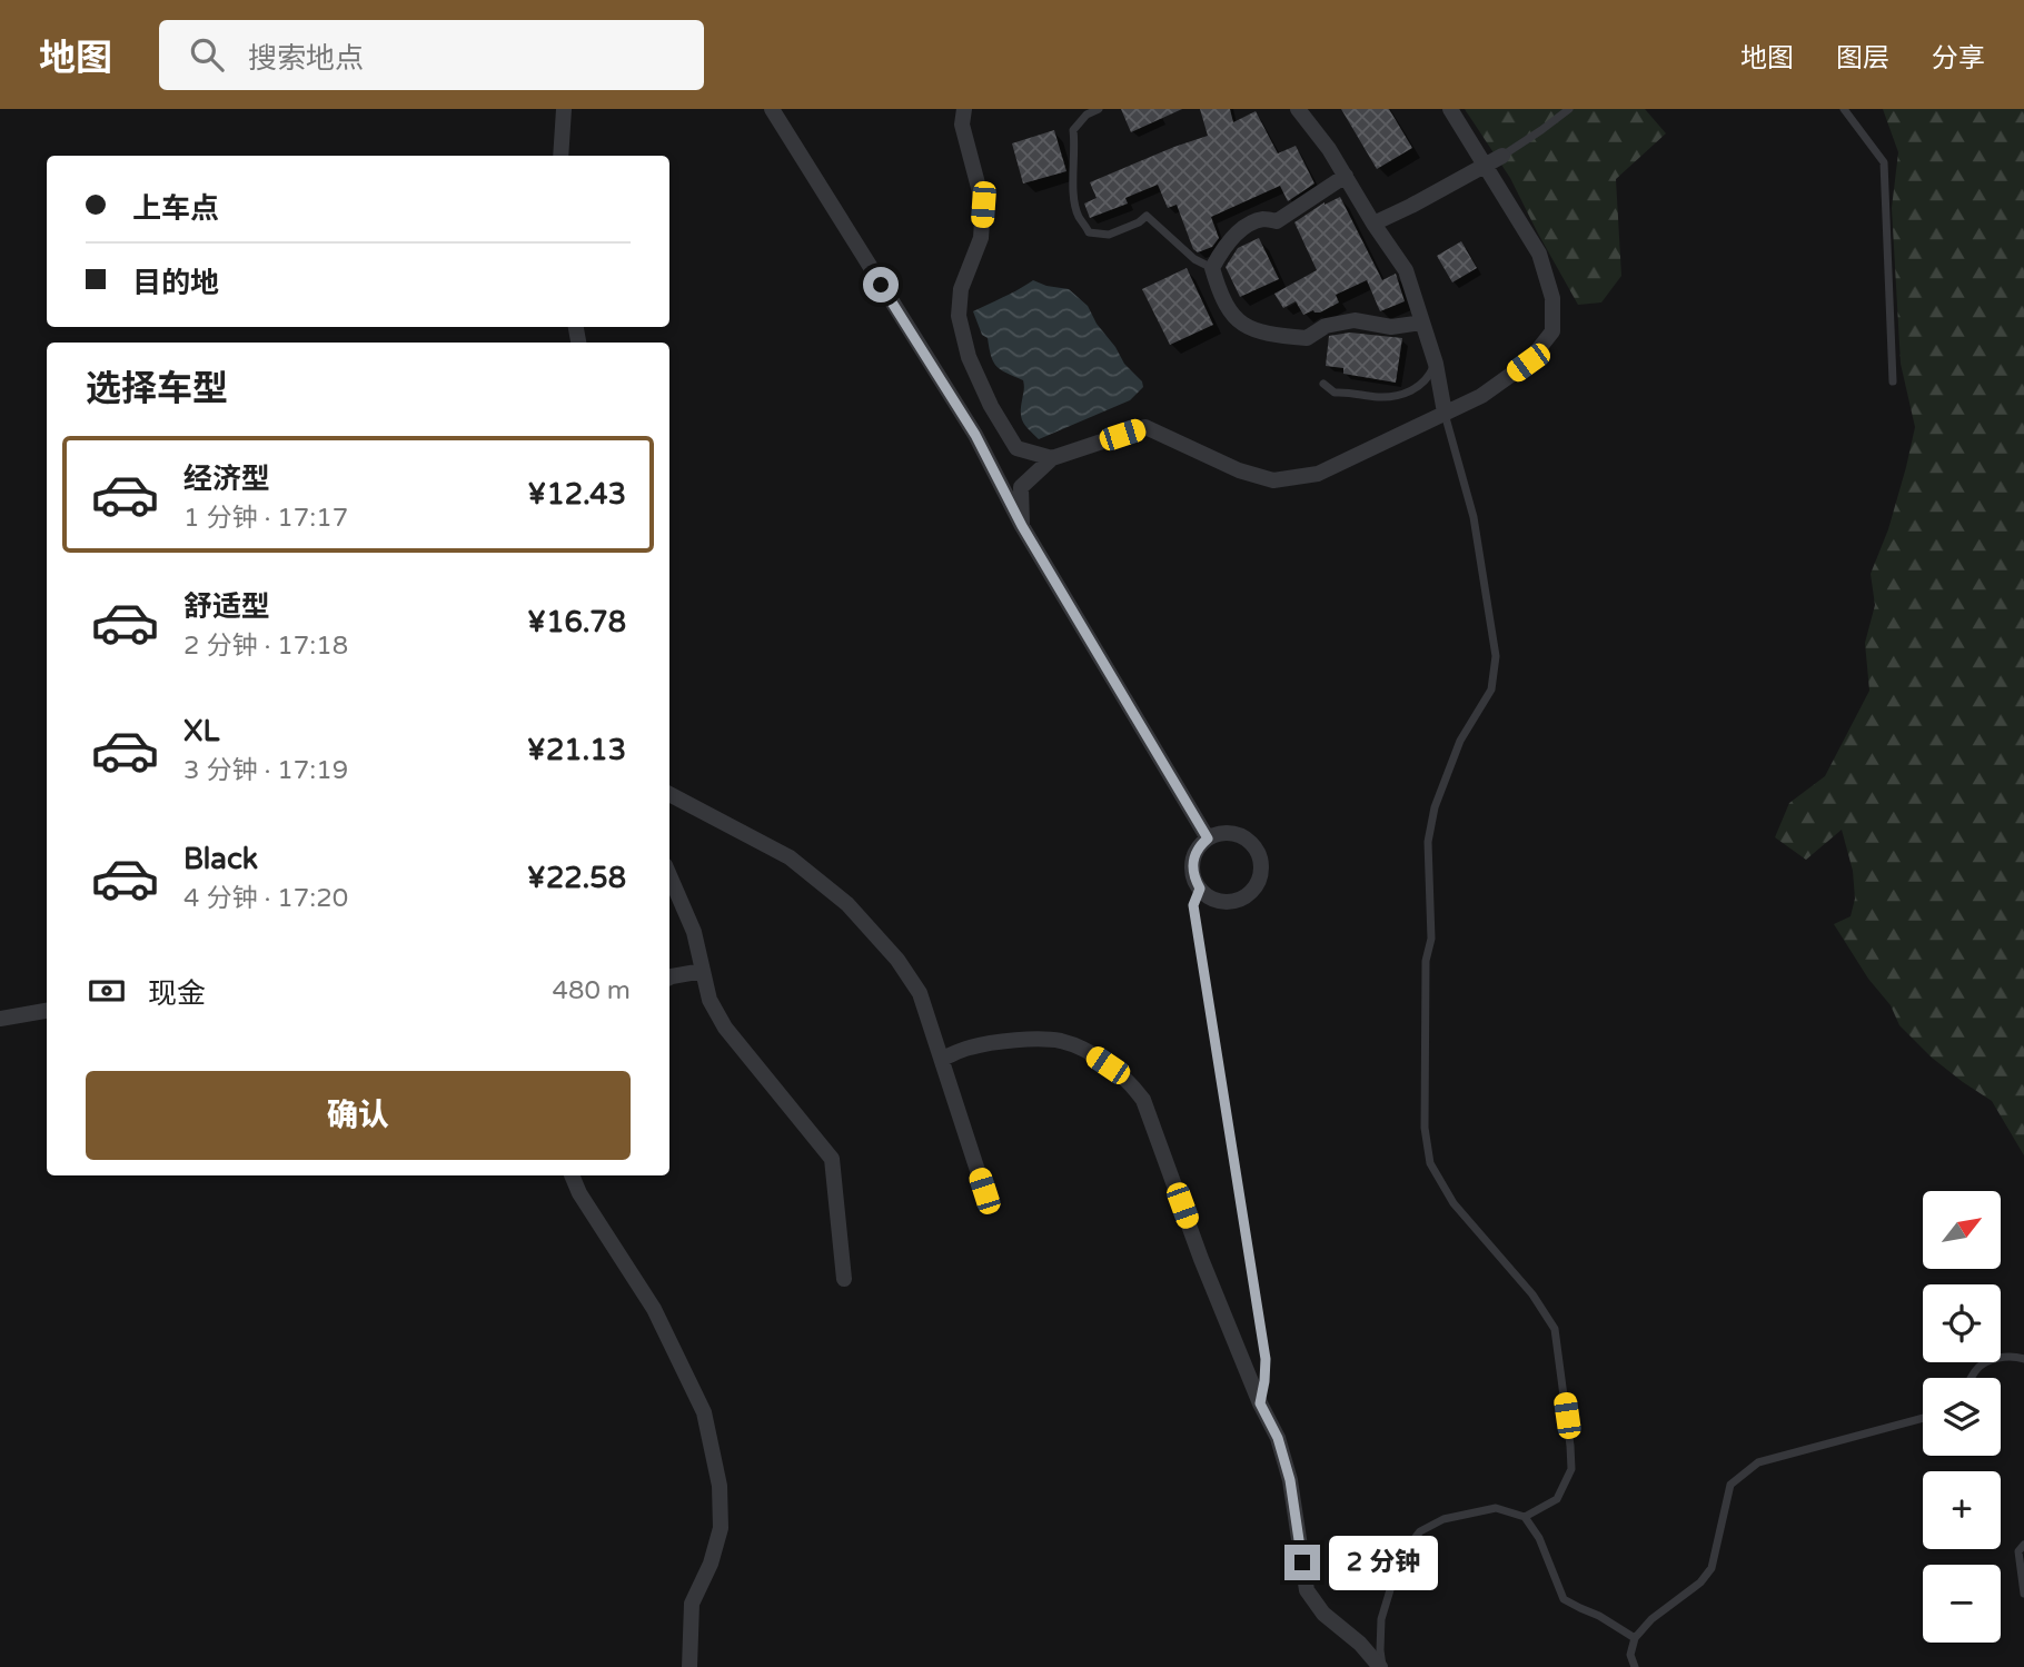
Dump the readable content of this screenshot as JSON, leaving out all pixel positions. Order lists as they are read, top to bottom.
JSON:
{
  "north": "top right",
  "page": {
    "header": "地图",
    "search": "搜索地点",
    "nav": ["地图", "图层", "分享"],
    "banner": ["上车点", "目的地"],
    "heading": "选择车型",
    "list": [
      {
        "name": "经济型",
        "note": "1 分钟 · 17:17",
        "value": "¥12.43"
      },
      {
        "name": "舒适型",
        "note": "2 分钟 · 17:18",
        "value": "¥16.78"
      },
      {
        "name": "XL",
        "note": "3 分钟 · 17:19",
        "value": "¥21.13"
      },
      {
        "name": "Black",
        "note": "4 分钟 · 17:20",
        "value": "¥22.58"
      }
    ],
    "pay": ["现金", "480 m"],
    "buttons": "确认",
    "map_buttons": ["+", "−"],
    "bubble": "2 分钟"
  }
}
